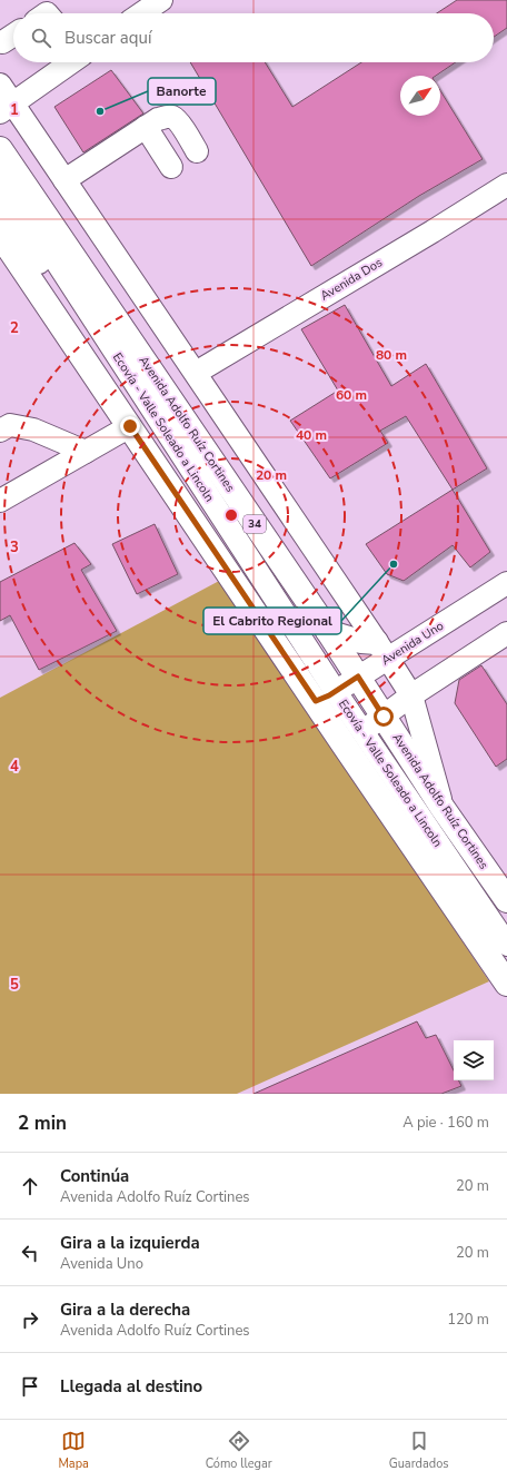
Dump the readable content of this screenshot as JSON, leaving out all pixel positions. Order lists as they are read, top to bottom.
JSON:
{
  "streets": {
    "main road": ["Avenida Adolfo Ruíz Cortines", "34"],
    "street": ["Avenida Dos", "Ecovía - Valle Soleado a Lincoln", "Avenida Uno"]
  },
  "crossings": [
    ["Avenida Adolfo Ruíz Cortines", "Avenida Uno"],
    ["Ecovía - Valle Soleado a Lincoln", "Avenida Uno"]
  ],
  "places": ["Banorte", "El Cabrito Regional"],
  "north": "top right",
  "page": {
    "search": "Buscar aquí",
    "heading": ["2 min", "A pie · 160 m"],
    "list": [
      ["Continúa", "Avenida Adolfo Ruíz Cortines", "20 m"],
      ["Gira a la izquierda", "Avenida Uno", "20 m"],
      ["Gira a la derecha", "Avenida Adolfo Ruíz Cortines", "120 m"],
      "Llegada al destino"
    ],
    "nav": ["Mapa", "Cómo llegar", "Guardados"]
  },
  "grid": {
    "rows": [
      "1",
      "2",
      "3",
      "4",
      "5"
    ]
  },
  "rings": [
    "80 m",
    "60 m",
    "40 m",
    "20 m"
  ]
}
